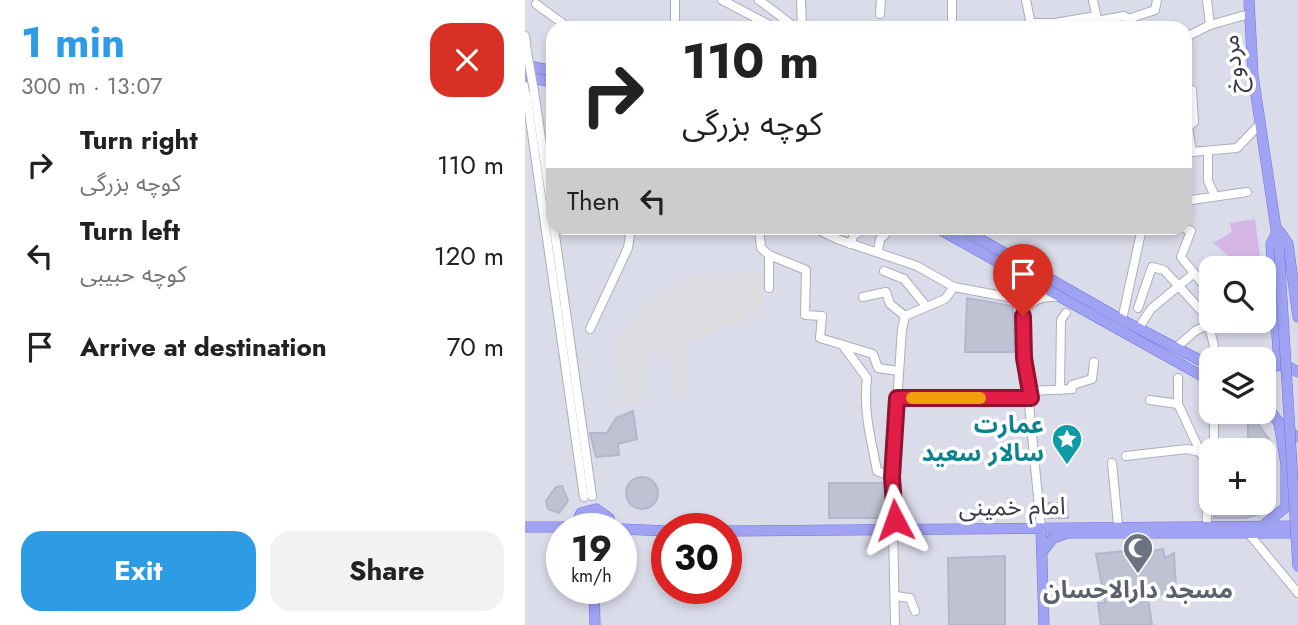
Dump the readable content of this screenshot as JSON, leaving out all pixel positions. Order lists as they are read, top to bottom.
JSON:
{
  "streets": {
    "main road": ["مردوخ", "امام خمینی"]
  },
  "places": {
    "place": ["عمارت سالار سعید"],
    "mosque": ["مسجد دارالاحسان"]
  },
  "page": {
    "heading": ["1 min", "300 m · 13:07"],
    "turn": ["110 m", "کوچه بزرگی"],
    "list": [
      {
        "name": "Turn right",
        "note": "کوچه بزرگی",
        "value": "110 m"
      },
      {
        "name": "Turn left",
        "note": "کوچه حبیبی",
        "value": "120 m"
      },
      {
        "name": "Arrive at destination",
        "value": "70 m"
      }
    ],
    "then": "Then",
    "map_buttons": "+",
    "speed": "19 km/h",
    "limit": "30",
    "buttons": ["Exit", "Share"]
  }
}
